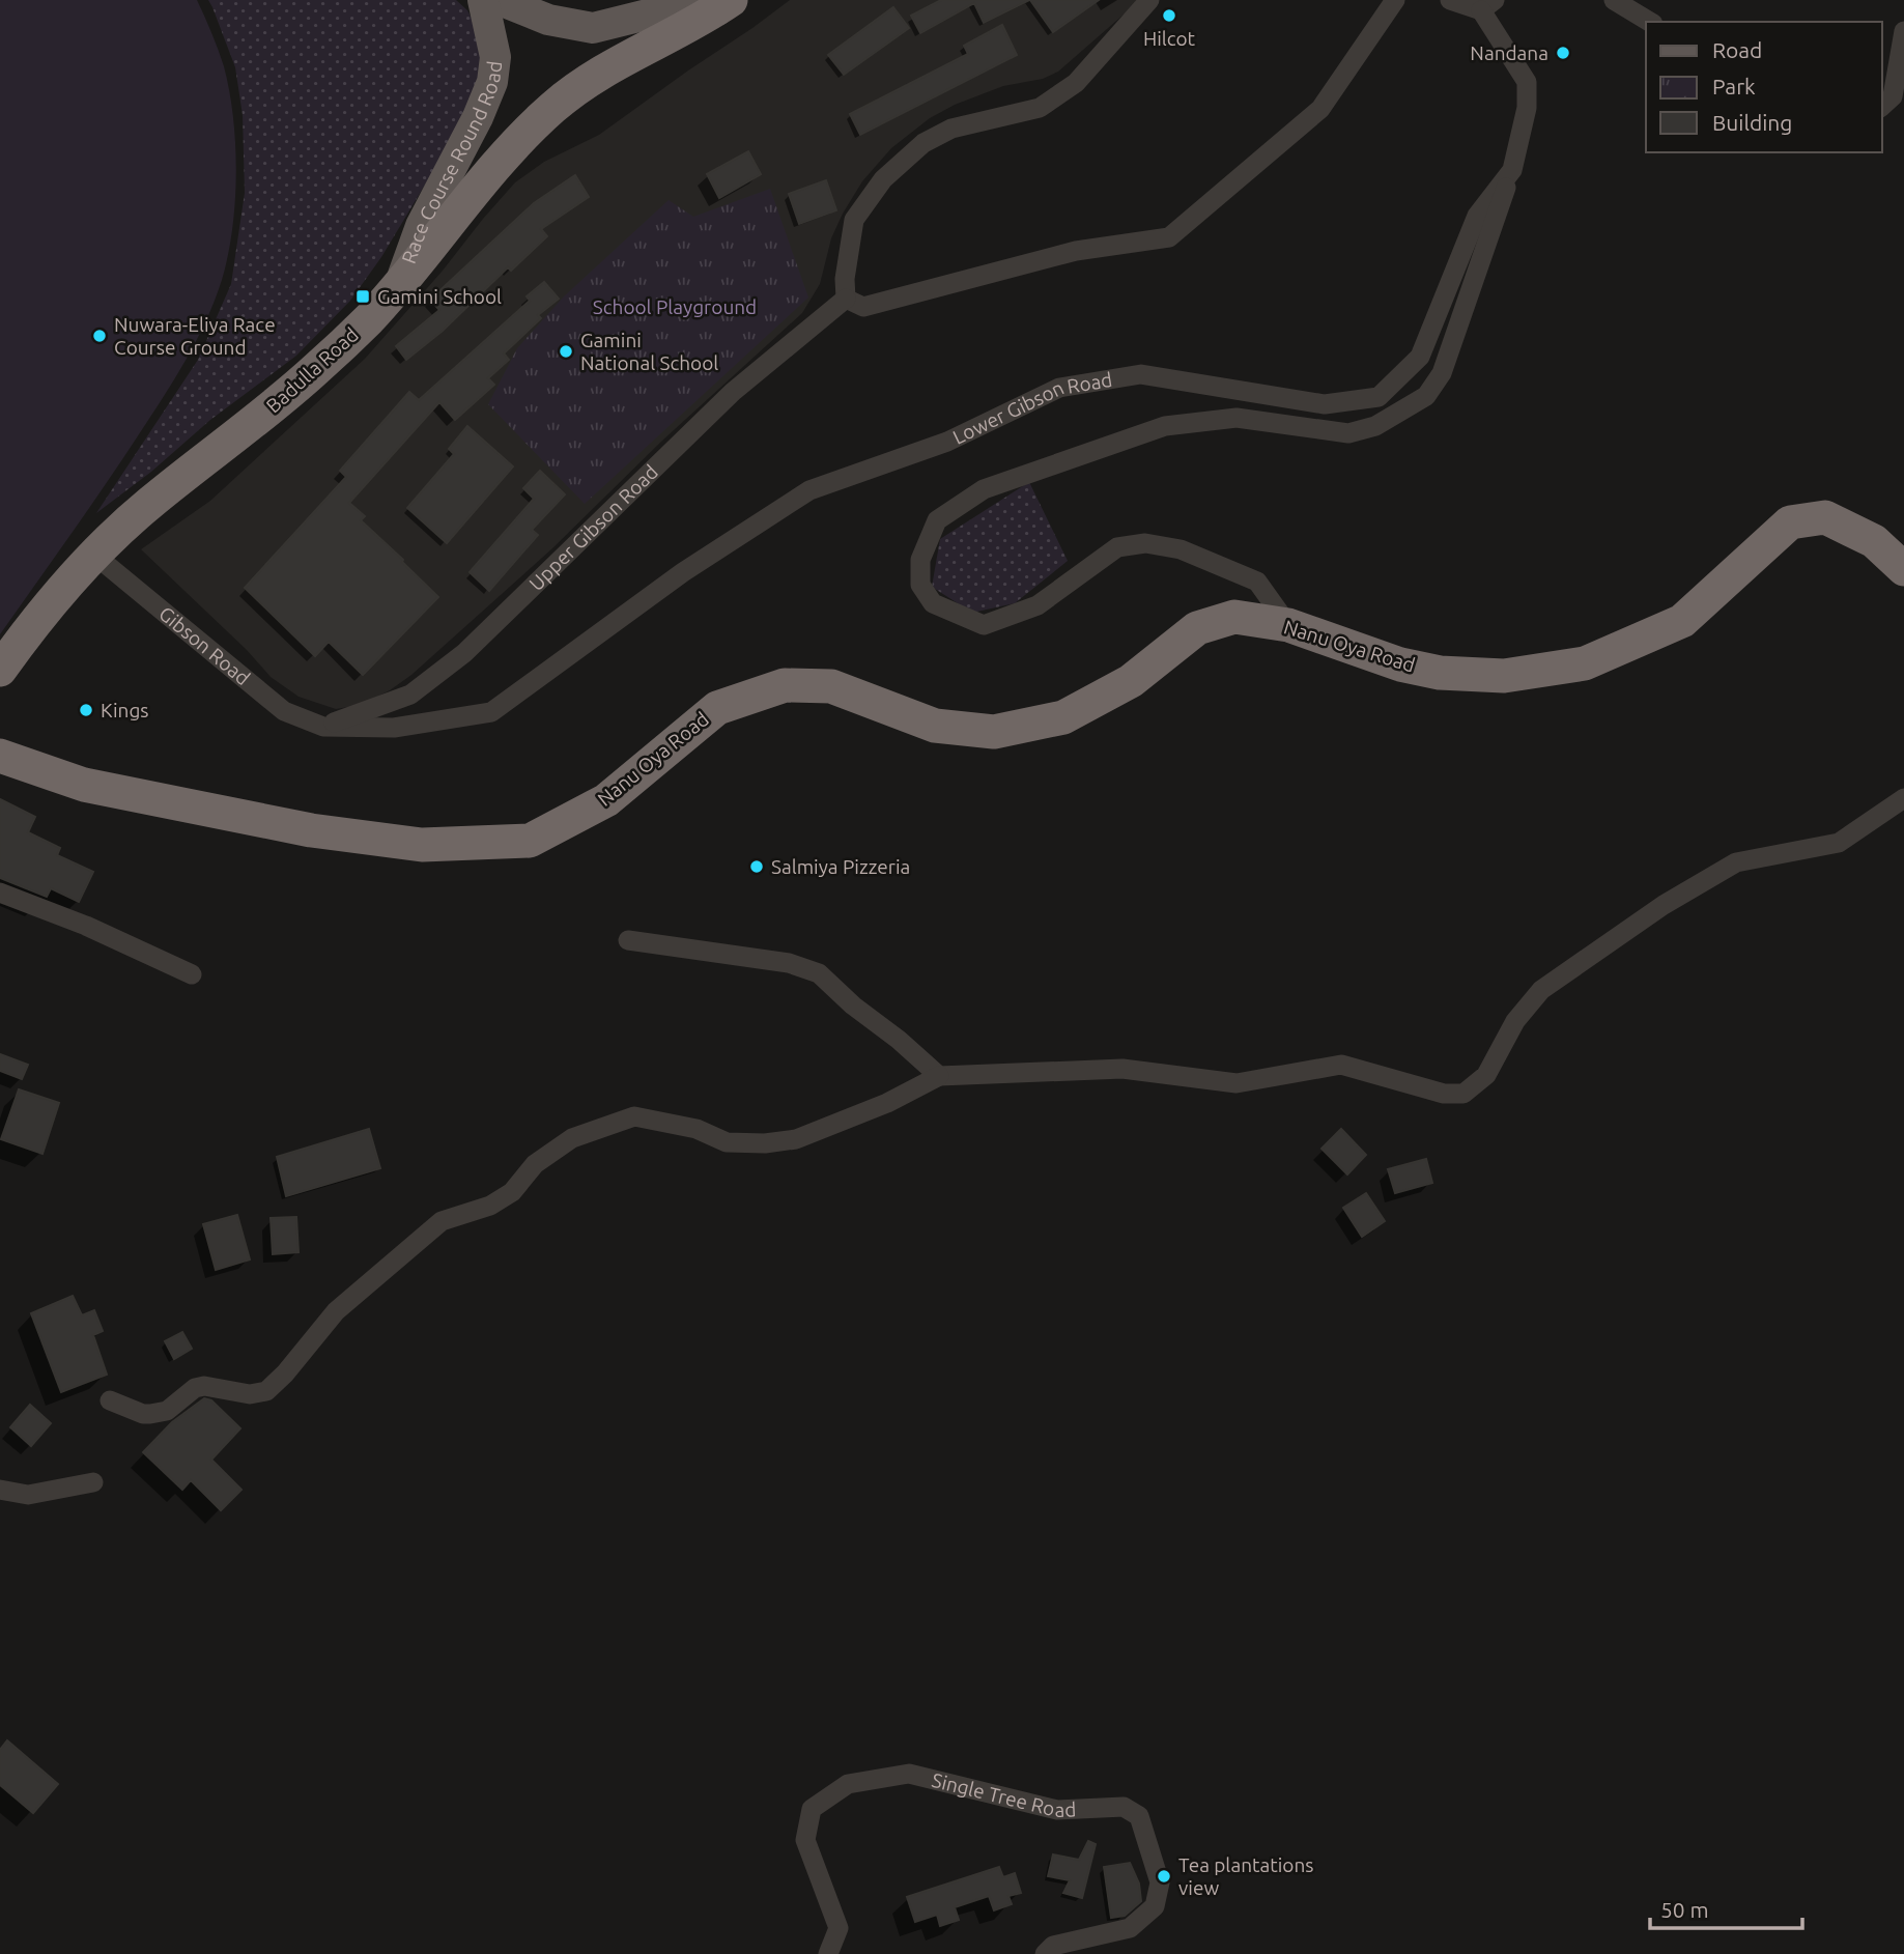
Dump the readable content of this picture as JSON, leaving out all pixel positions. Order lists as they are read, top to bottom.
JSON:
{
  "streets": {
    "highway": ["Badulla Road", "Nanu Oya Road"],
    "main road": ["Race Course Round Road"],
    "street": [
      "Lower Gibson Road",
      "Upper Gibson Road",
      "Gibson Road",
      "Single Tree Road"
    ]
  },
  "crossings": [
    ["Race Course Round Road", "Badulla Road"],
    ["Badulla Road", "Gibson Road"],
    ["Lower Gibson Road", "Upper Gibson Road"],
    ["Lower Gibson Road", "Gibson Road"],
    ["Upper Gibson Road", "Gibson Road"]
  ],
  "parks": ["School Playground"],
  "places": {
    "other": [
      "Hilcot",
      "Nandana",
      "Nuwara-Eliya Race Course Ground",
      "Gamini National School",
      "Kings",
      "Salmiya Pizzeria",
      "Tea plantations view"
    ],
    "transit": ["Gamini School"]
  },
  "legend": ["Road", "Park", "Building"],
  "scale_bar": "50 m"
}
